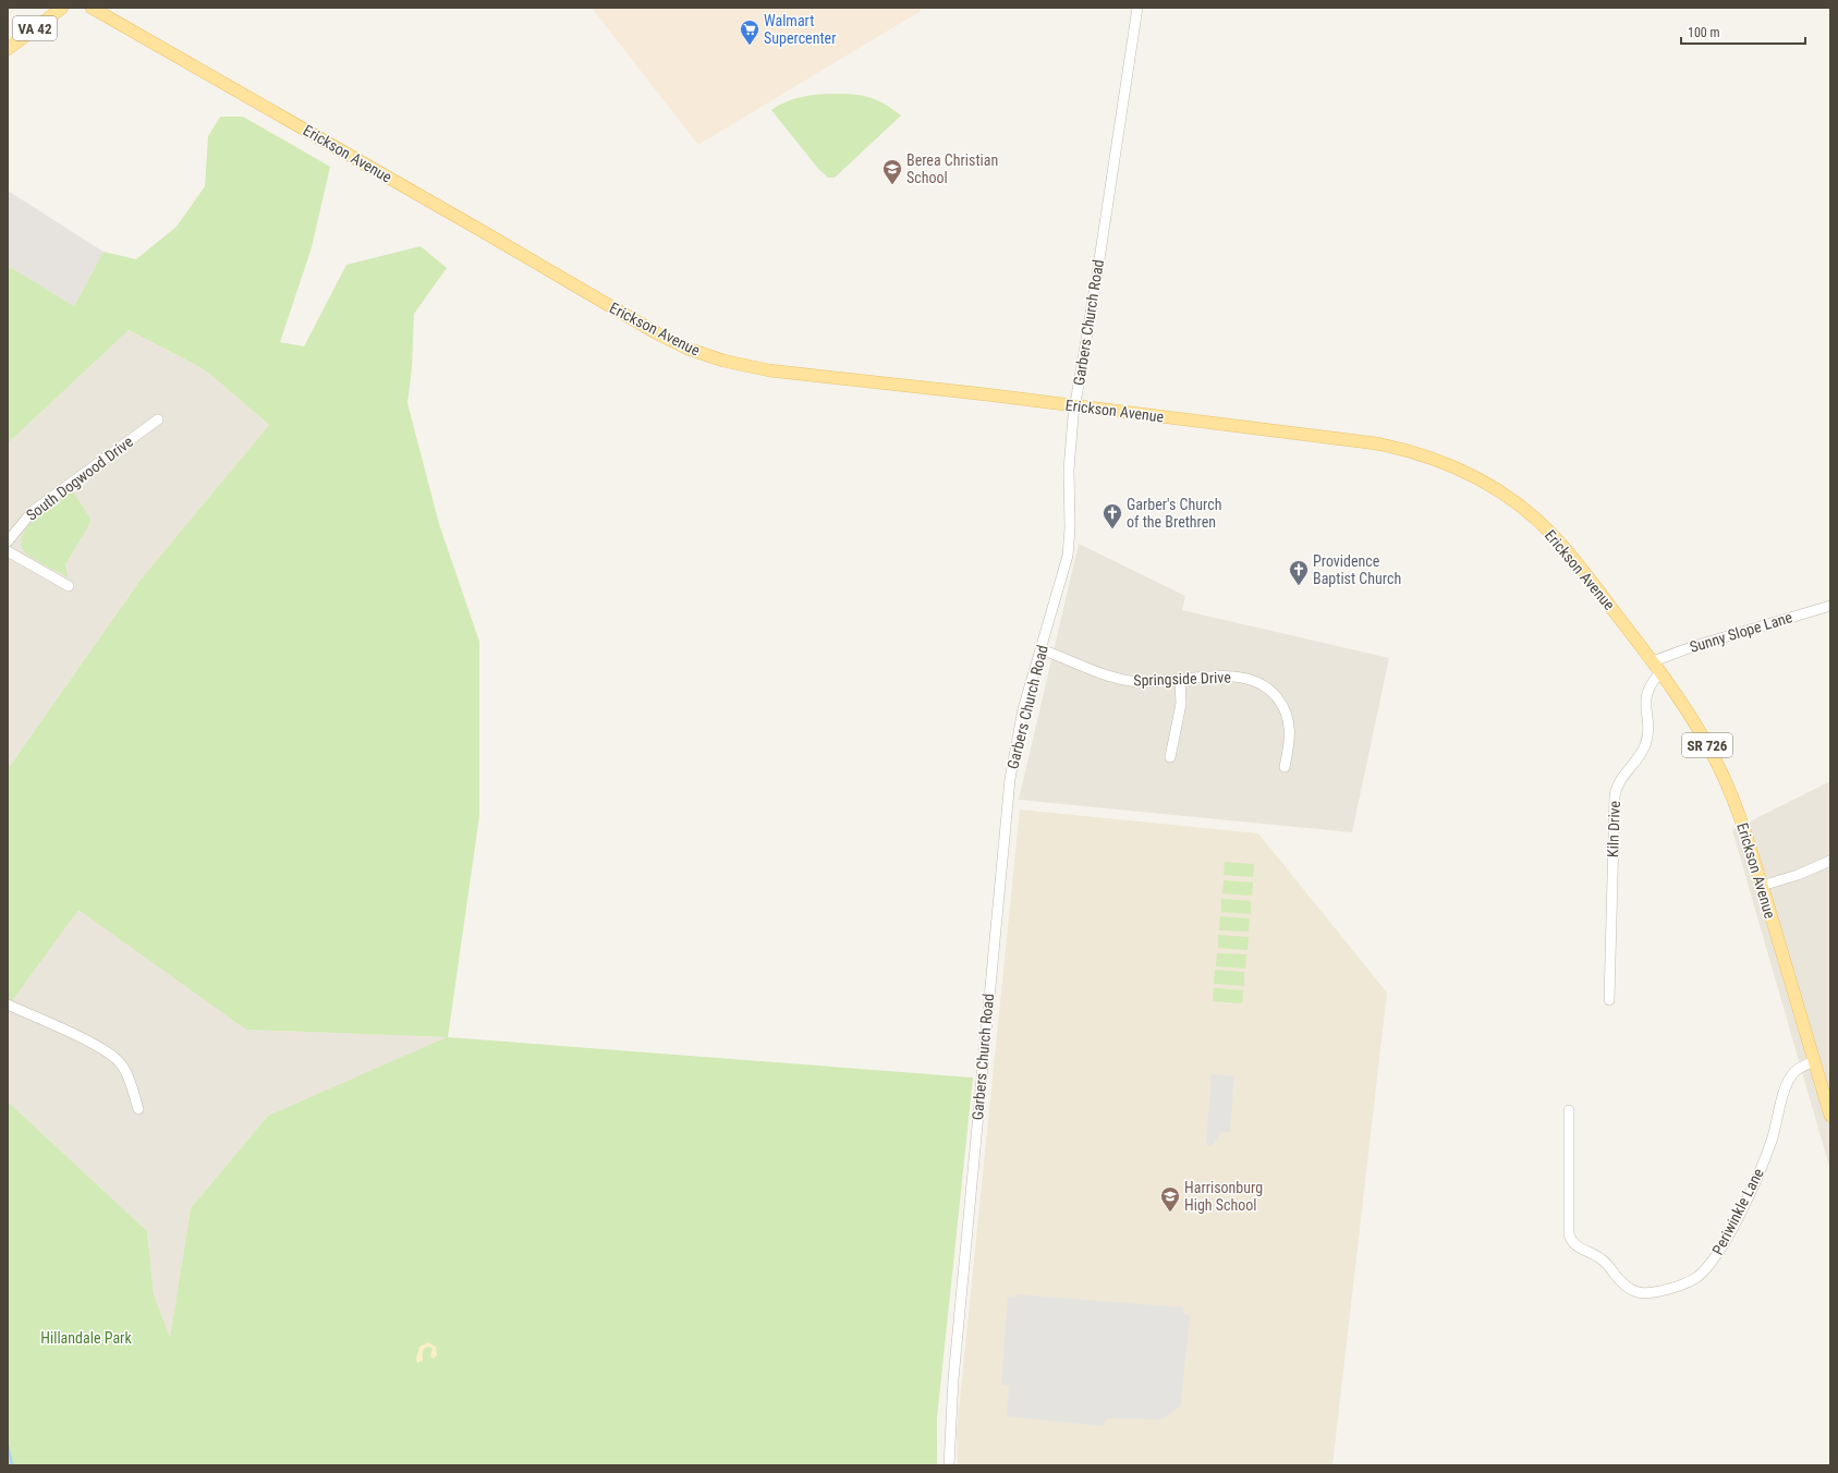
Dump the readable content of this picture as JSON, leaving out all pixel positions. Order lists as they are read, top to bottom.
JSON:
{
  "streets": {
    "main road": ["VA 42", "Erickson Avenue", "SR 726"],
    "street": [
      "Garbers Church Road",
      "South Dogwood Drive",
      "Sunny Slope Lane",
      "Springside Drive",
      "Kiln Drive",
      "Periwinkle Lane"
    ]
  },
  "crossings": [
    ["Erickson Avenue", "Garbers Church Road"],
    ["Erickson Avenue", "Sunny Slope Lane"],
    ["Erickson Avenue", "Kiln Drive"],
    ["Erickson Avenue", "Periwinkle Lane"],
    ["Garbers Church Road", "Springside Drive"]
  ],
  "parks": ["Hillandale Park"],
  "places": {
    "supermarket": ["Walmart Supercenter"],
    "school or university": ["Berea Christian School", "Harrisonburg High School"],
    "church": ["Garber's Church of the Brethren", "Providence Baptist Church"]
  },
  "scale_bar": "100 m"
}
